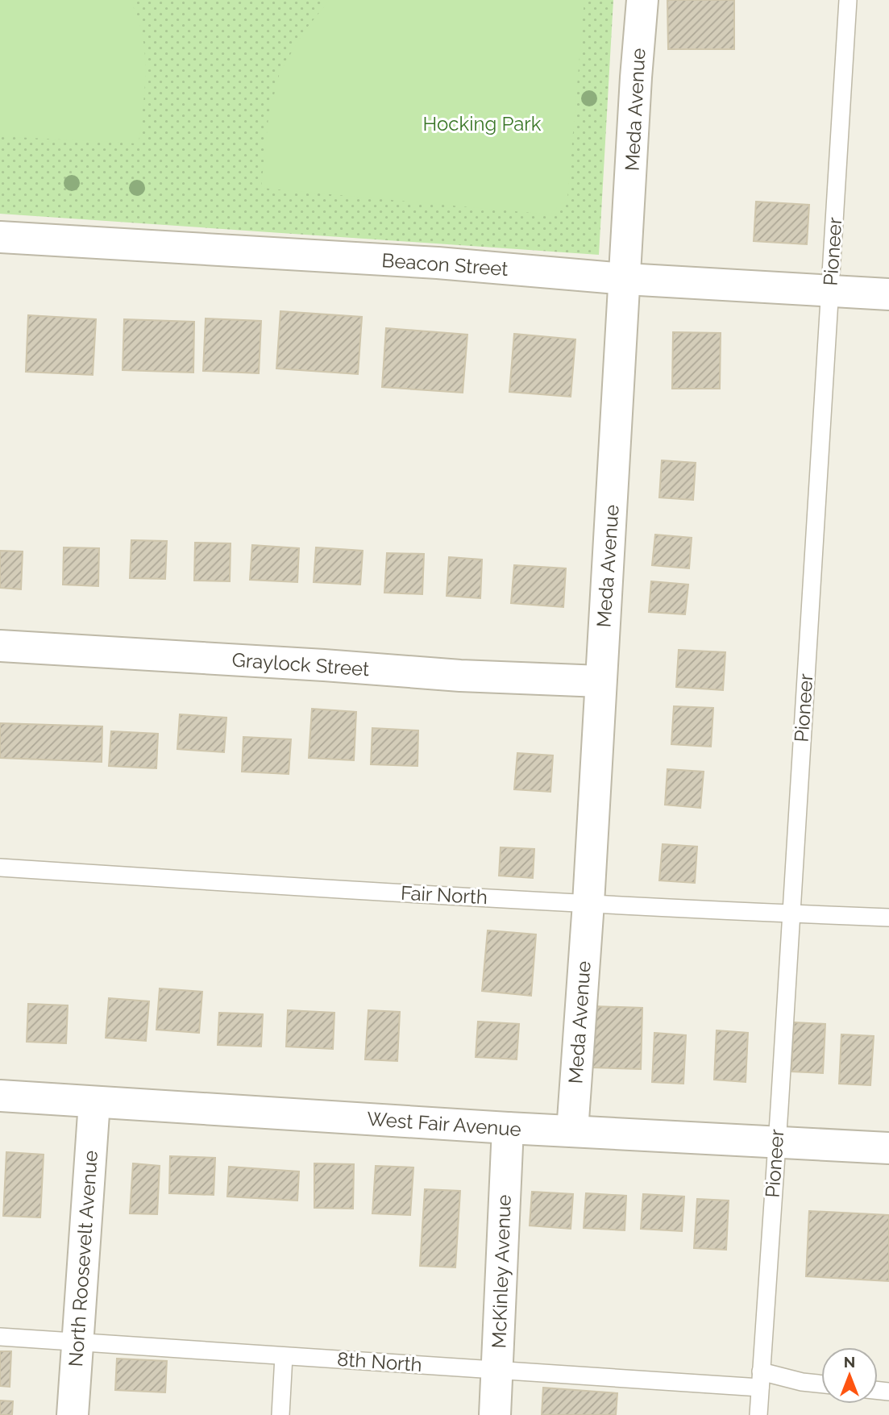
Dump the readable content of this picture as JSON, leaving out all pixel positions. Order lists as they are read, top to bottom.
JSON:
{
  "streets": {
    "street": [
      "Meda Avenue",
      "Beacon Street",
      "Graylock Street",
      "West Fair Avenue",
      "North Roosevelt Avenue",
      "McKinley Avenue"
    ],
    "lane": ["Pioneer", "Fair North", "8th North"]
  },
  "crossings": [
    ["Meda Avenue", "Beacon Street"],
    ["Meda Avenue", "Graylock Street"],
    ["Meda Avenue", "Fair North"],
    ["Meda Avenue", "West Fair Avenue"],
    ["Pioneer", "Beacon Street"],
    ["Pioneer", "Fair North"],
    ["Pioneer", "West Fair Avenue"],
    ["Pioneer", "8th North"],
    ["West Fair Avenue", "North Roosevelt Avenue"],
    ["West Fair Avenue", "McKinley Avenue"],
    ["North Roosevelt Avenue", "8th North"],
    ["McKinley Avenue", "8th North"]
  ],
  "parks": ["Hocking Park"],
  "north": "top"
}
